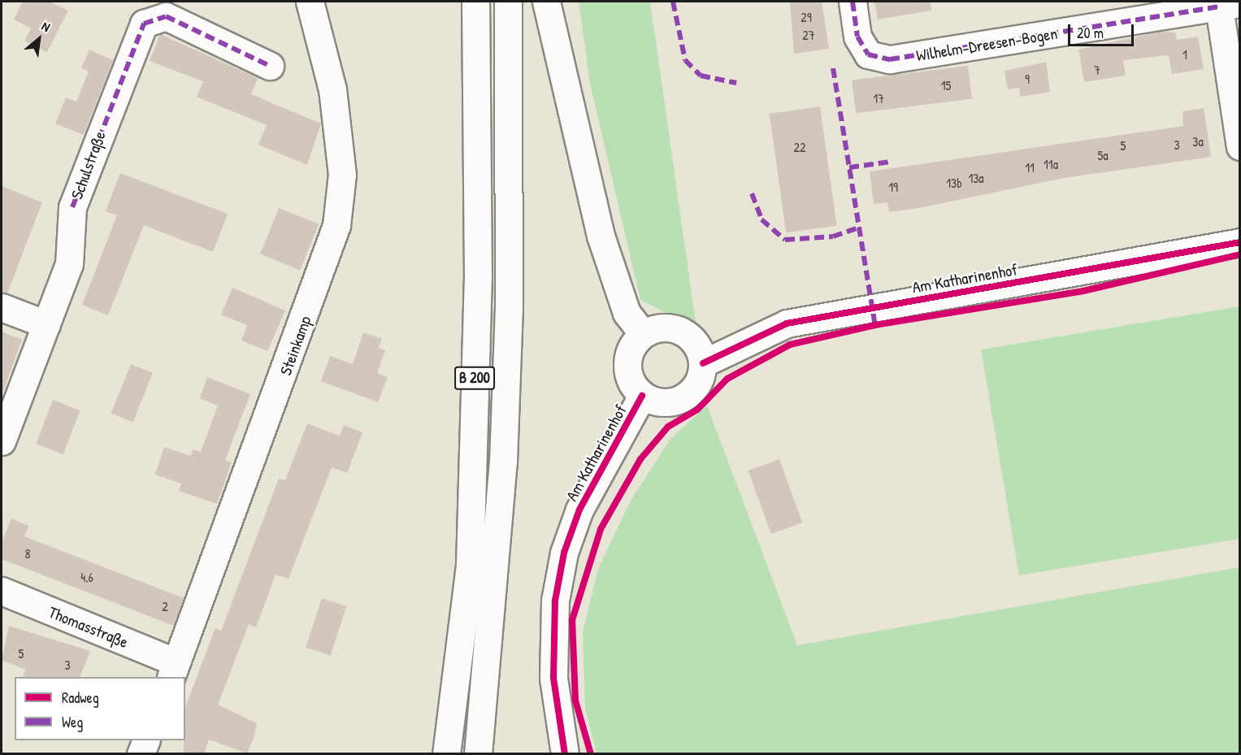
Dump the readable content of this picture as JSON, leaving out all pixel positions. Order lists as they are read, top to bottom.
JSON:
{
  "streets": {
    "main road": [
      "Wilhelm-Dreesen-Bogen",
      "Schulstraße",
      "Am Katharinenhof",
      "Steinkamp",
      "B 200",
      "Thomasstraße"
    ]
  },
  "crossings": [
    ["Steinkamp", "Thomasstraße"]
  ],
  "house_numbers": [
    "29",
    "27",
    "1",
    "7",
    "9",
    "15",
    "17",
    "3a",
    "3",
    "5",
    "22",
    "5a",
    "11a",
    "11",
    "13a",
    "13b",
    "19",
    "8",
    "4,6",
    "2",
    "5",
    "3"
  ],
  "legend": ["Radweg", "Weg"],
  "scale_bar": "20 m",
  "north": "top right"
}
